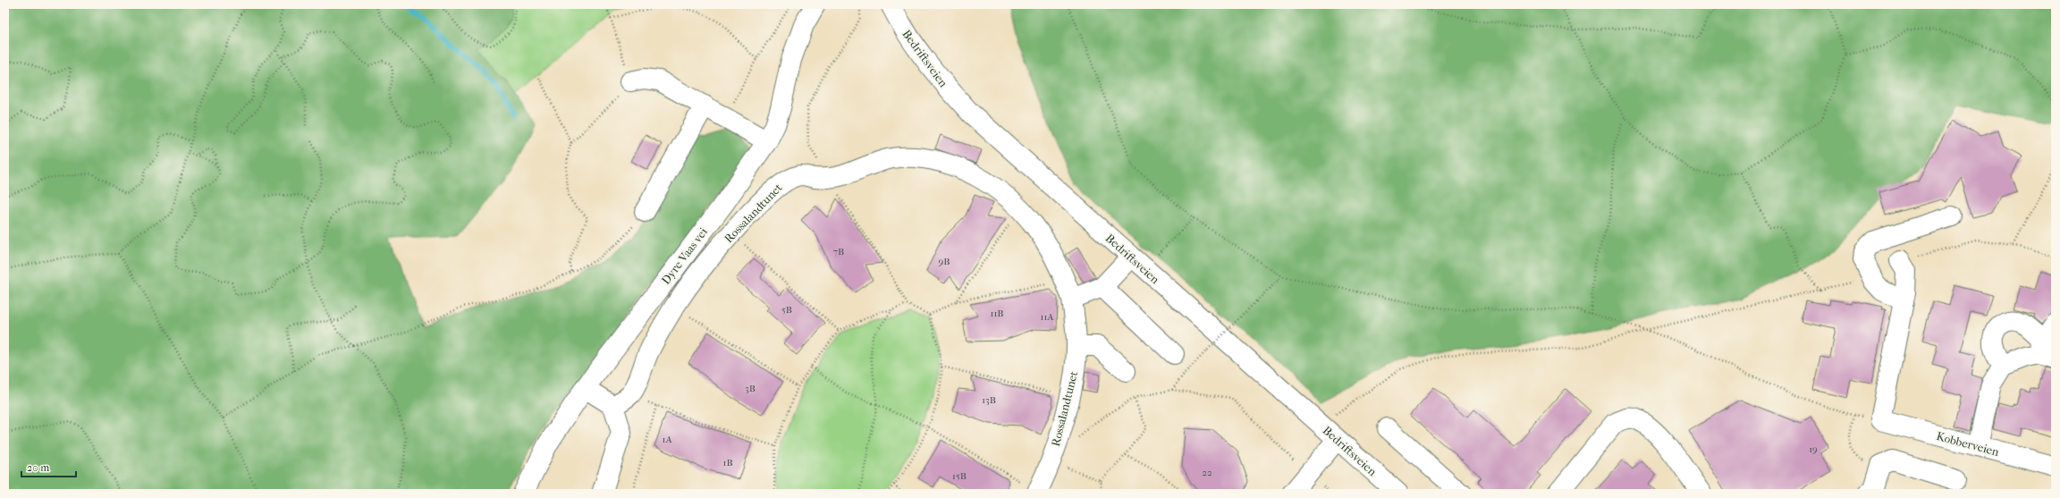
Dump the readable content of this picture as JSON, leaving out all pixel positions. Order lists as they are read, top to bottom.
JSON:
{
  "streets": {
    "street": [
      "Bedriftsveien",
      "Rossalandtunet",
      "Dyre Vaas vei",
      "Kobberveien"
    ]
  },
  "house_numbers": [
    "7B",
    "9B",
    "5B",
    "11B",
    "11A",
    "3B",
    "13B",
    "1A",
    "19",
    "1B",
    "22",
    "15B"
  ],
  "scale_bar": "20 m"
}
